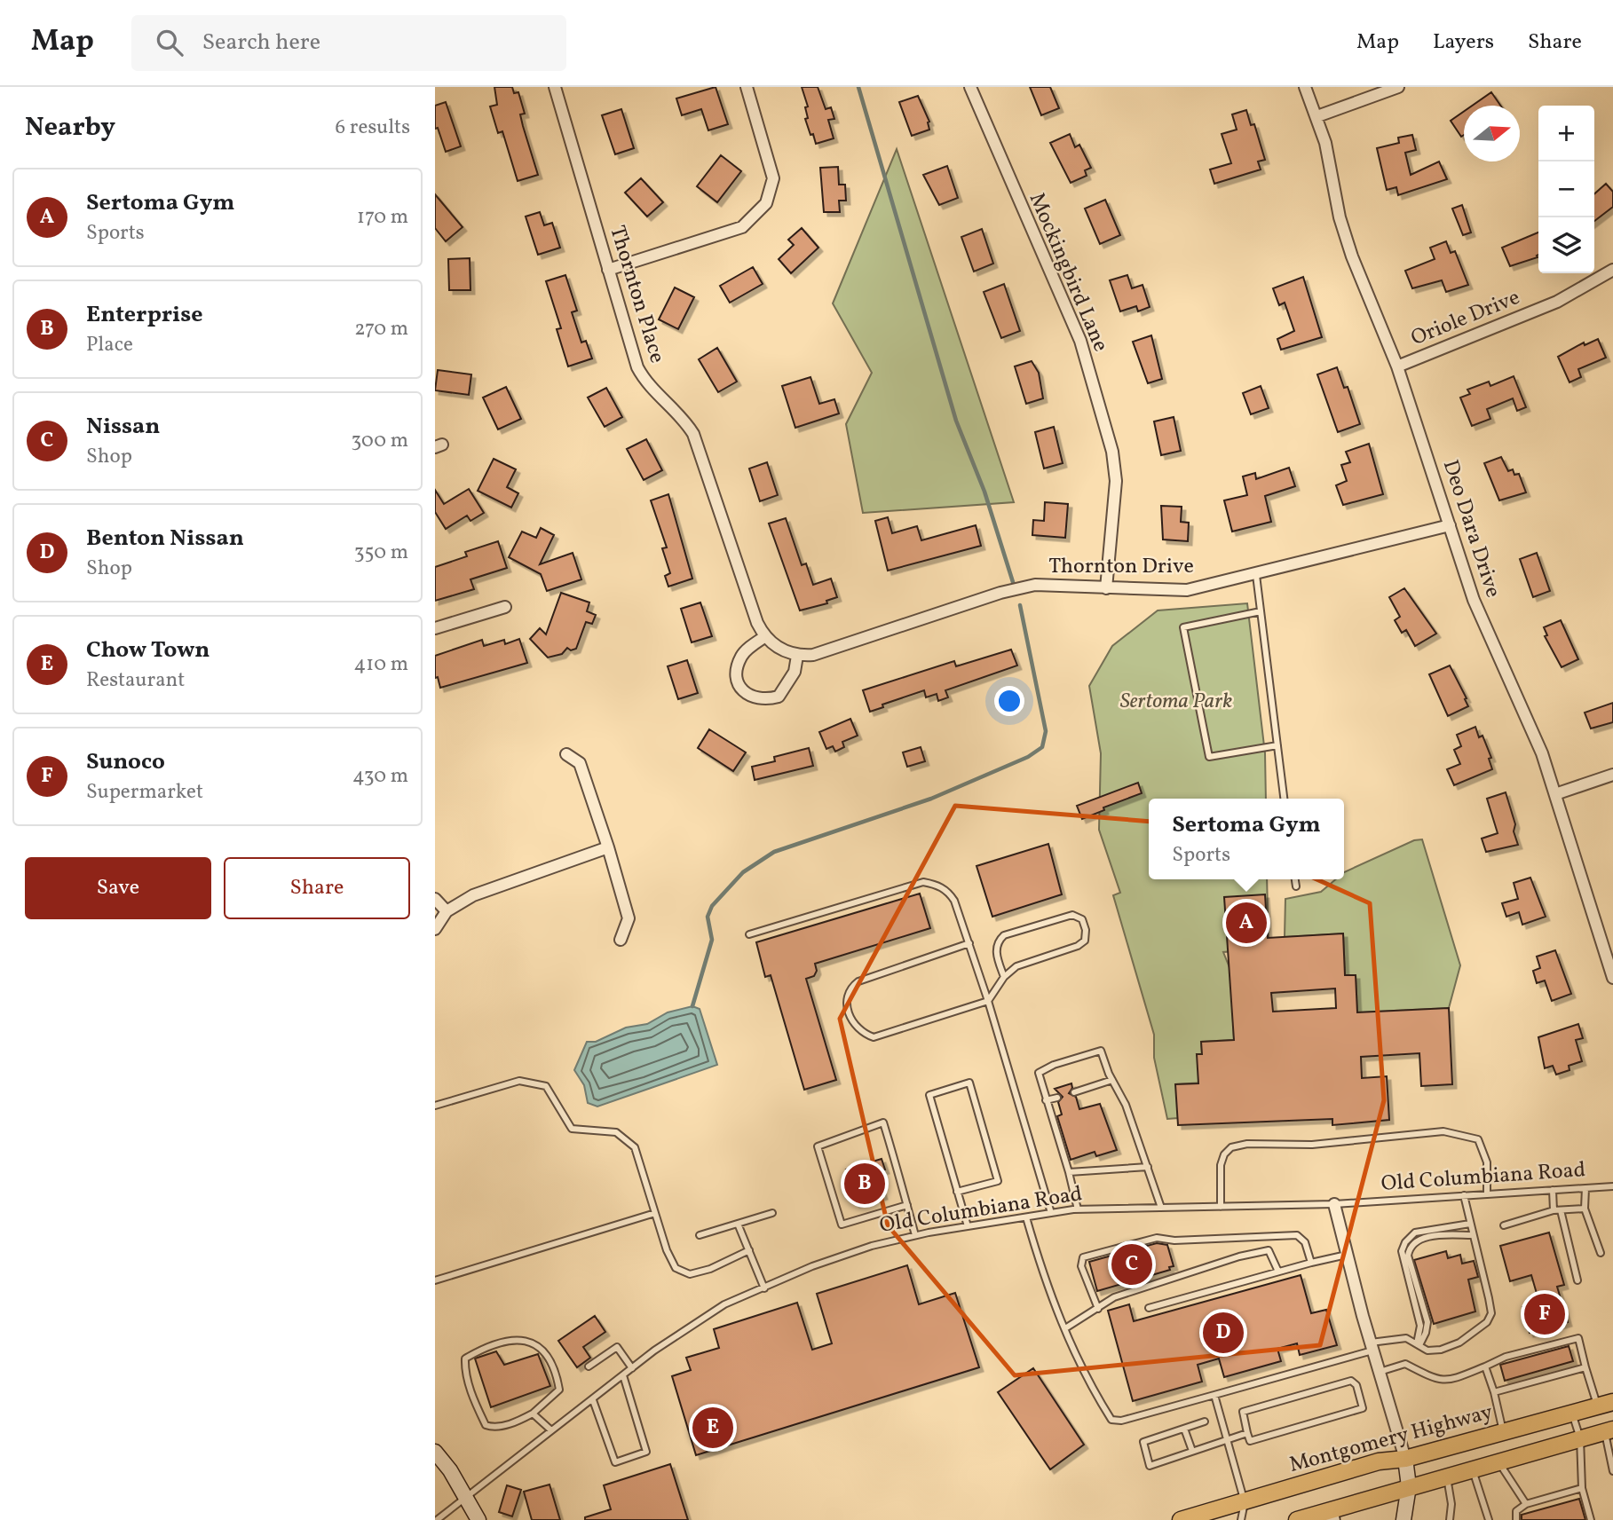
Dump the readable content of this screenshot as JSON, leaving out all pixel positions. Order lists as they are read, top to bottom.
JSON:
{
  "streets": {
    "main road": ["Montgomery Highway"],
    "street": [
      "Mockingbird Lane",
      "Thornton Place",
      "Oriole Drive",
      "Deo Dara Drive",
      "Thornton Drive"
    ],
    "lane": ["Old Columbiana Road"]
  },
  "crossings": [
    ["Mockingbird Lane", "Thornton Drive"],
    ["Thornton Place", "Thornton Drive"],
    ["Oriole Drive", "Deo Dara Drive"],
    ["Deo Dara Drive", "Thornton Drive"]
  ],
  "parks": ["Sertoma Park"],
  "north": "right",
  "page": {
    "header": "Map",
    "search": "Search here",
    "nav": ["Map", "Layers", "Share"],
    "heading": ["Nearby", "6 results"],
    "map_buttons": ["+", "−"],
    "list": [
      {
        "mark": "A",
        "name": "Sertoma Gym",
        "note": "Sports",
        "value": "170 m"
      },
      {
        "mark": "B",
        "name": "Enterprise",
        "note": "Place",
        "value": "270 m"
      },
      {
        "mark": "C",
        "name": "Nissan",
        "note": "Shop",
        "value": "300 m"
      },
      {
        "mark": "D",
        "name": "Benton Nissan",
        "note": "Shop",
        "value": "350 m"
      },
      {
        "mark": "E",
        "name": "Chow Town",
        "note": "Restaurant",
        "value": "410 m"
      },
      {
        "mark": "F",
        "name": "Sunoco",
        "note": "Supermarket",
        "value": "430 m"
      }
    ],
    "popup": ["Sertoma Gym", "Sports"],
    "buttons": ["Save", "Share"],
    "pins": [
      "A",
      "B",
      "C",
      "F",
      "D",
      "E"
    ]
  }
}
